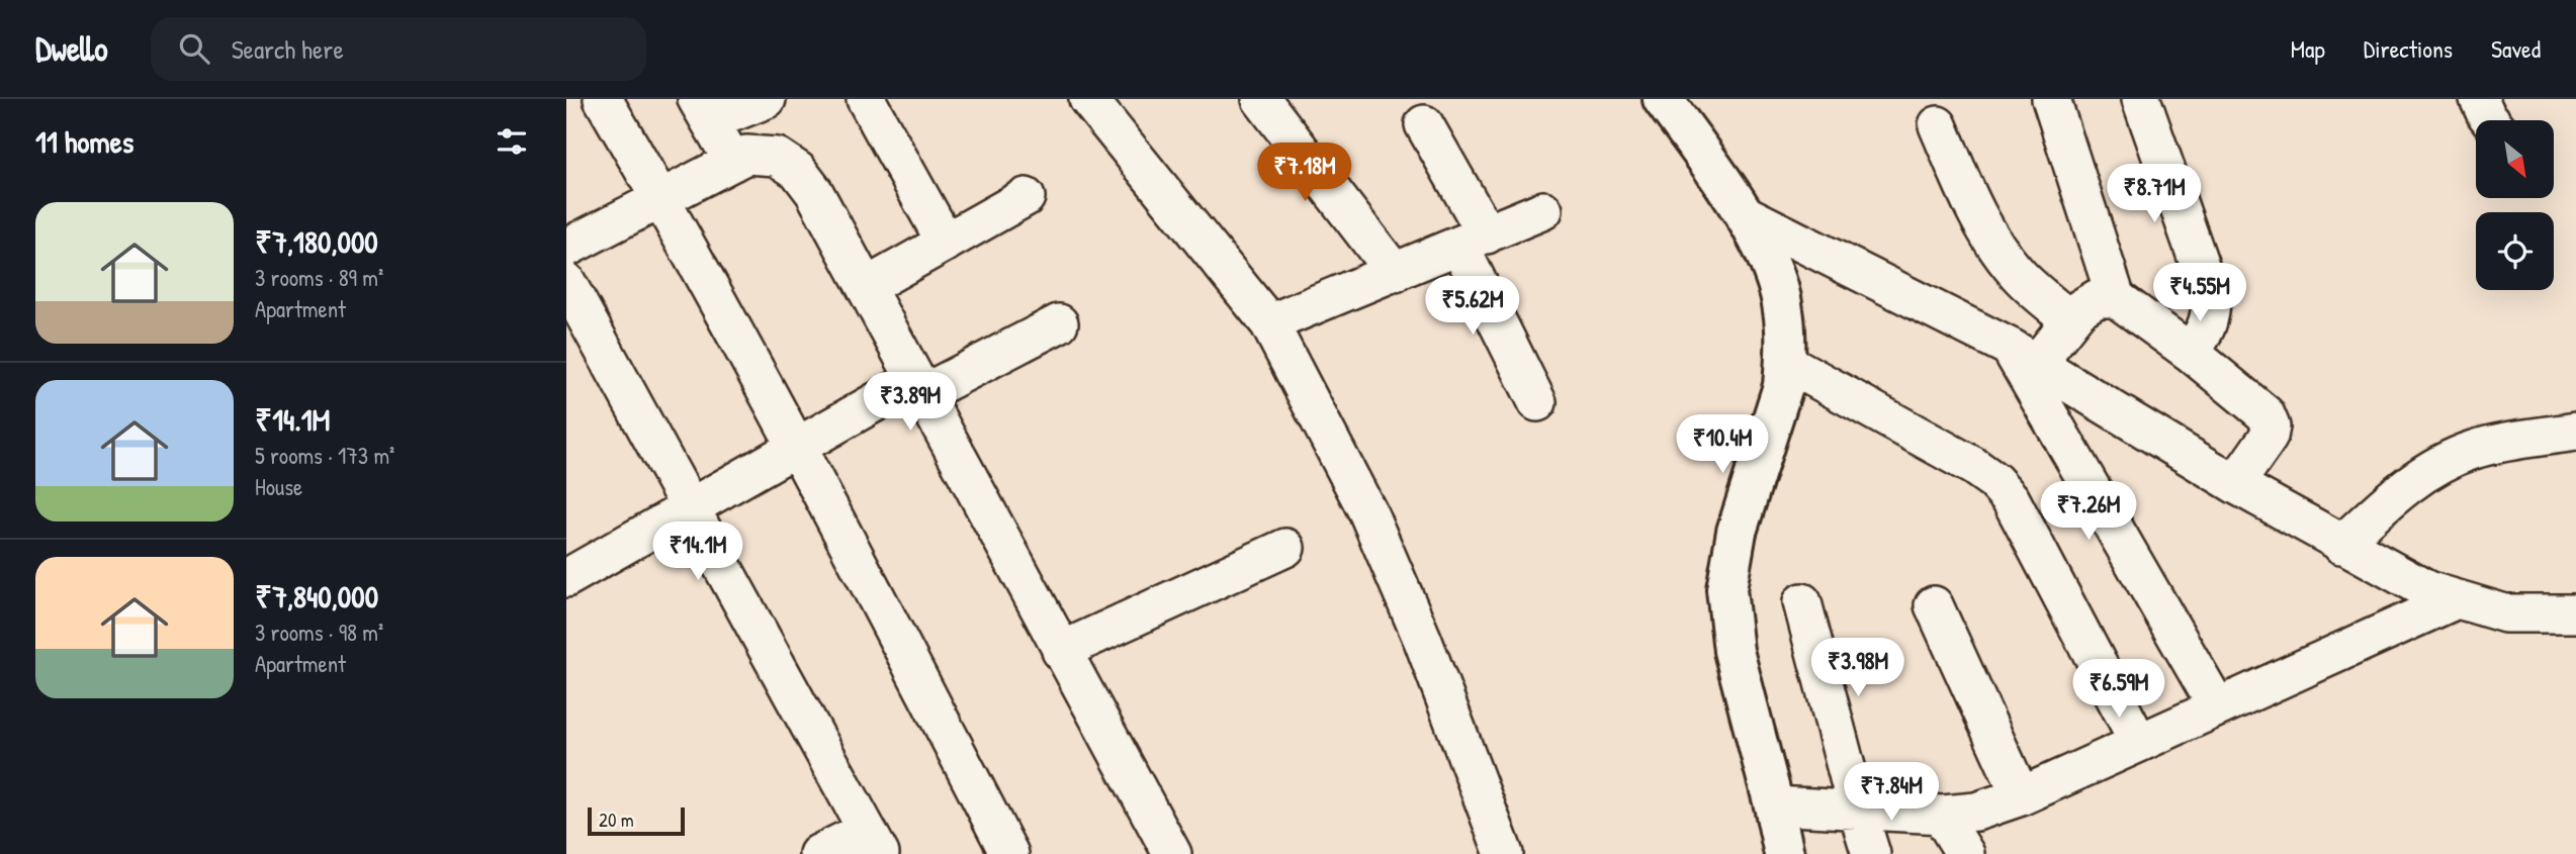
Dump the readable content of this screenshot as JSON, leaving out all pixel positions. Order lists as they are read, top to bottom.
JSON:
{
  "scale_bar": "20 m",
  "north": "bottom right",
  "page": {
    "header": "Dwello",
    "search": "Search here",
    "nav": ["Map", "Directions", "Saved"],
    "heading": "11 homes",
    "price": [
      "₹7.18M",
      "₹8.71M",
      "₹4.55M",
      "₹5.62M",
      "₹3.89M",
      "₹10.4M",
      "₹7.26M",
      "₹14.1M",
      "₹3.98M",
      "₹6.59M",
      "₹7.84M"
    ],
    "list": [
      {
        "name": "₹7,180,000",
        "note": "3 rooms · 89 m² · Apartment"
      },
      {
        "name": "₹14.1M",
        "note": "5 rooms · 173 m² · House"
      },
      {
        "name": "₹7,840,000",
        "note": "3 rooms · 98 m² · Apartment"
      }
    ],
    "scale": "20 m"
  }
}
